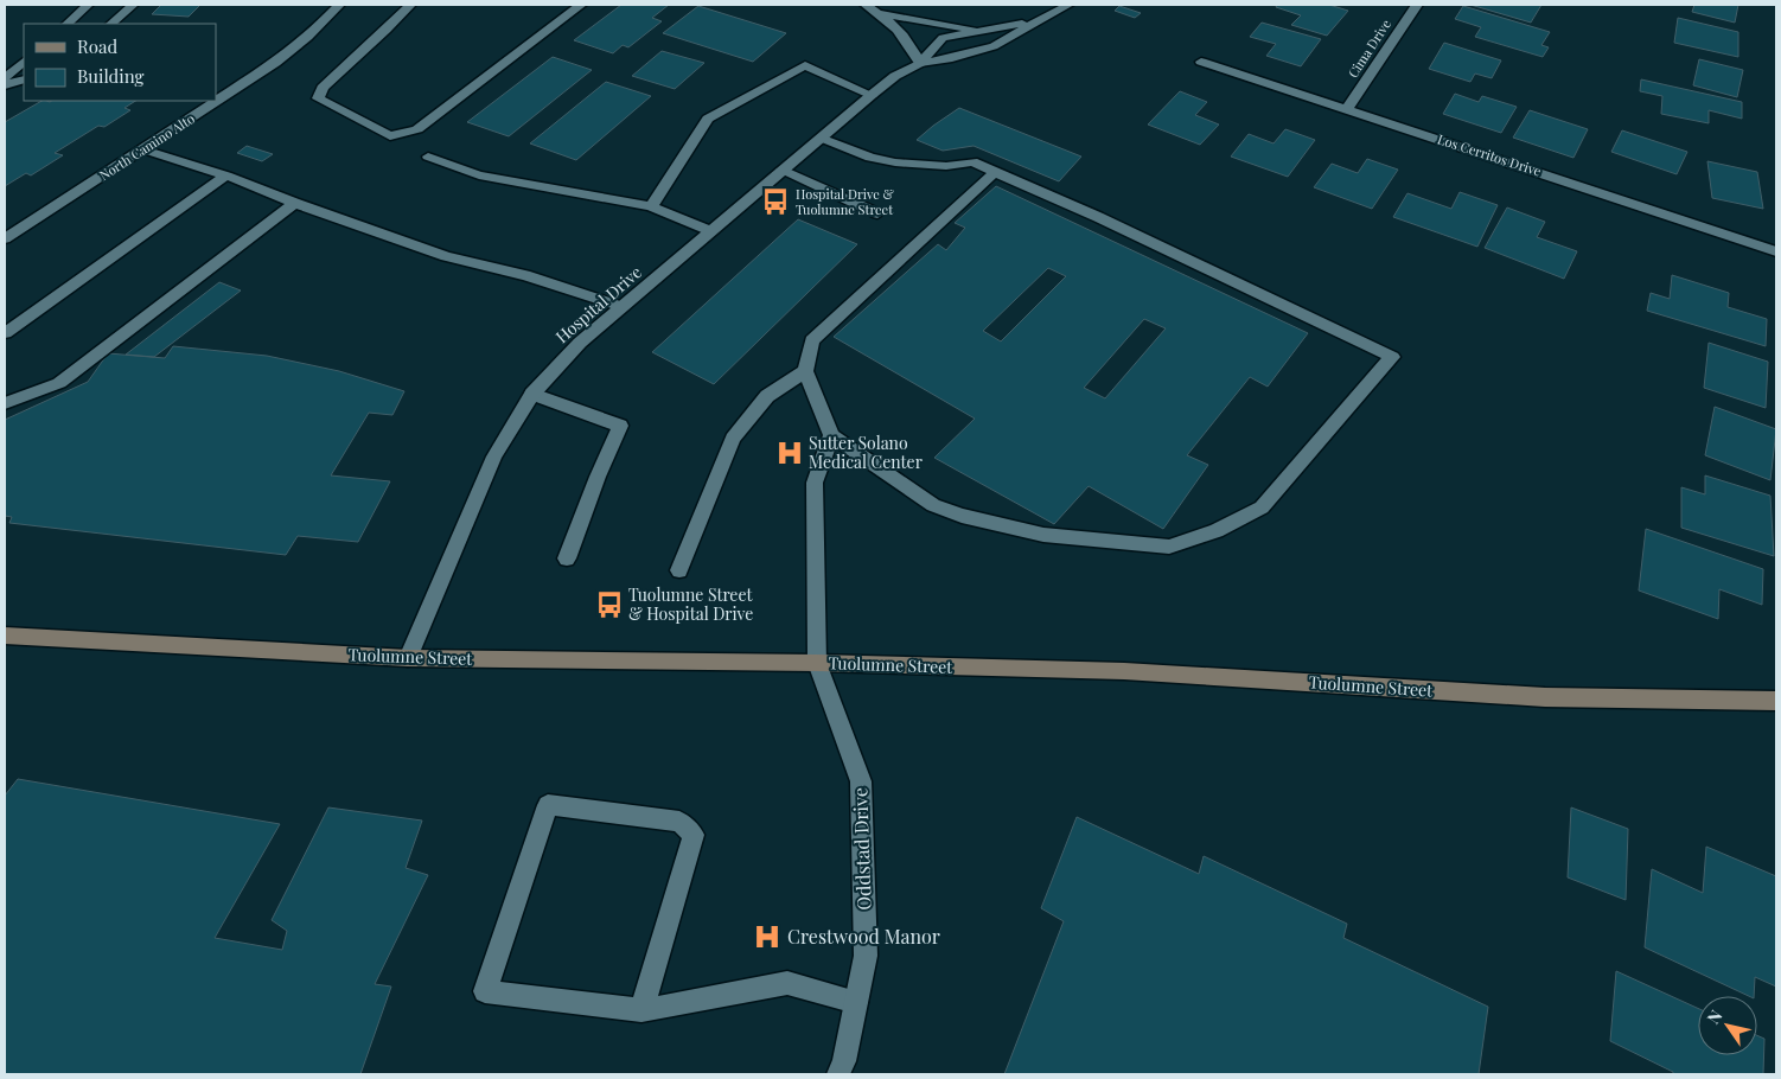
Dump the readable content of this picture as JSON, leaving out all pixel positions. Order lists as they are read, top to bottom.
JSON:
{
  "streets": {
    "main road": ["Tuolumne Street"],
    "street": [
      "Cima Drive",
      "North Camino Alto",
      "Los Cerritos Drive",
      "Hospital Drive",
      "Oddstad Drive"
    ]
  },
  "crossings": [
    ["Cima Drive", "Los Cerritos Drive"],
    ["Hospital Drive", "Tuolumne Street"],
    ["Tuolumne Street", "Oddstad Drive"]
  ],
  "places": {
    "bus stop": ["Hospital Drive & Tuolumne Street", "Tuolumne Street & Hospital Drive"],
    "hospital": ["Sutter Solano Medical Center", "Crestwood Manor"]
  },
  "legend": ["Road", "Building"],
  "north": "top left"
}
